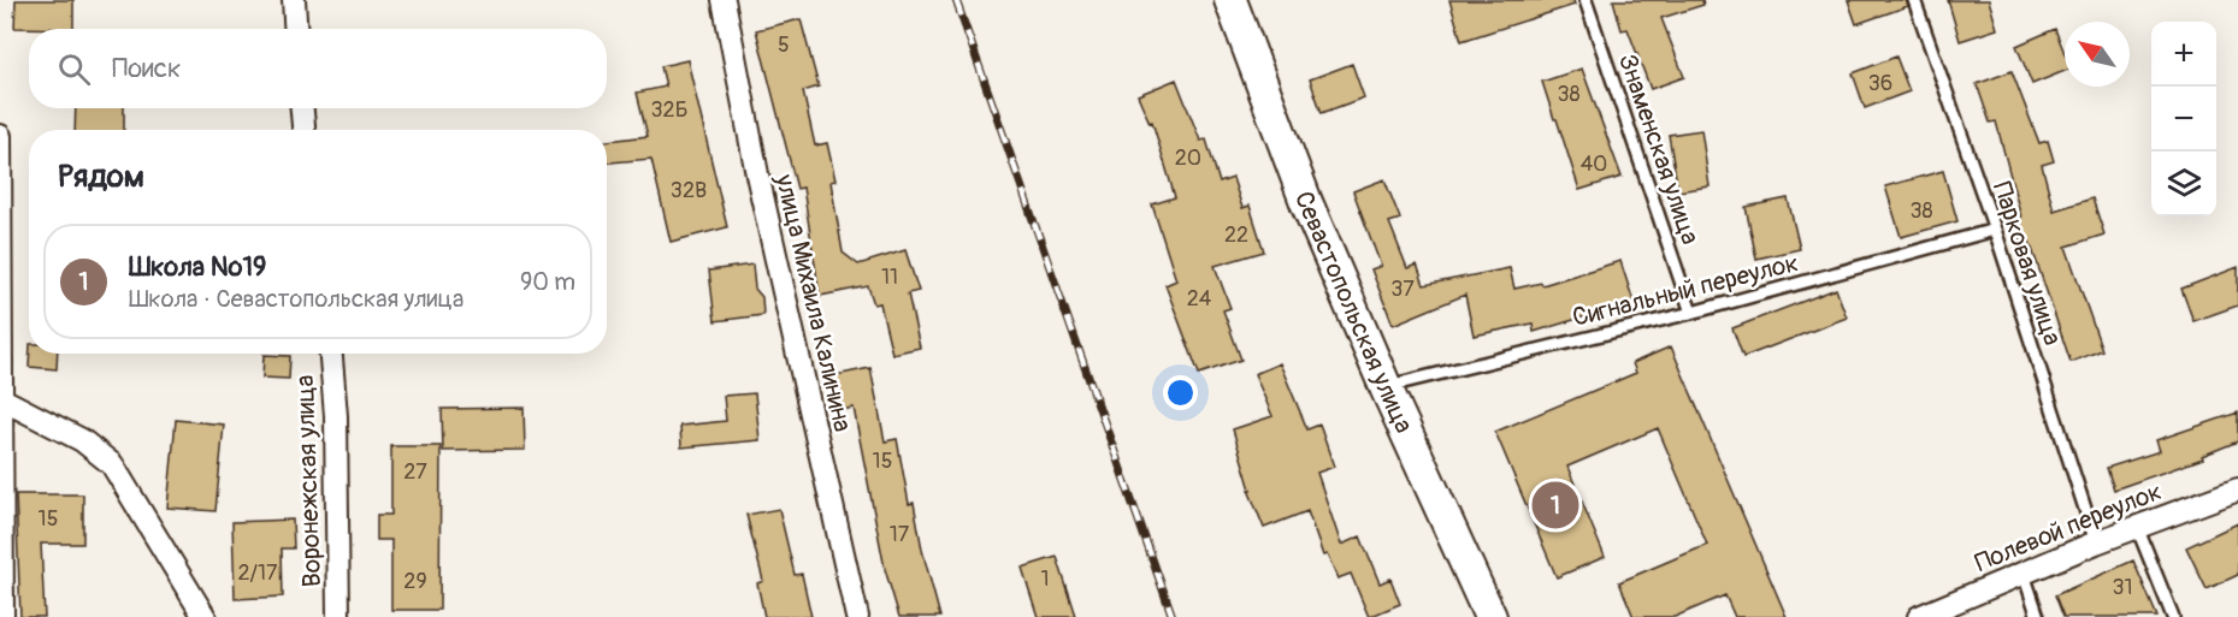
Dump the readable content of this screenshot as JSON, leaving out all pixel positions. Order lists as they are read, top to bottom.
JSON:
{
  "streets": {
    "street": [
      "улица Михаила Калинина",
      "Севастопольская улица",
      "Воронежская улица",
      "Полевой переулок"
    ],
    "lane": ["Знаменская улица", "Парковая улица", "Сигнальный переулок"]
  },
  "crossings": [
    ["Знаменская улица", "Сигнальный переулок"],
    ["Парковая улица", "Сигнальный переулок"],
    ["Парковая улица", "Полевой переулок"],
    ["Сигнальный переулок", "Севастопольская улица"]
  ],
  "house_numbers": [
    "5",
    "36",
    "38",
    "32Б",
    "20",
    "40",
    "32В",
    "38",
    "22",
    "11",
    "37",
    "24",
    "15",
    "27",
    "15",
    "17",
    "2/17",
    "1",
    "29",
    "31"
  ],
  "north": "top left",
  "page": {
    "map_buttons": ["+", "−"],
    "search": "Поиск",
    "heading": "Рядом",
    "list": [
      {
        "mark": "1",
        "name": "Школа №19",
        "note": "Школа · Севастопольская улица",
        "value": "90 m"
      }
    ],
    "pins": "1"
  }
}
